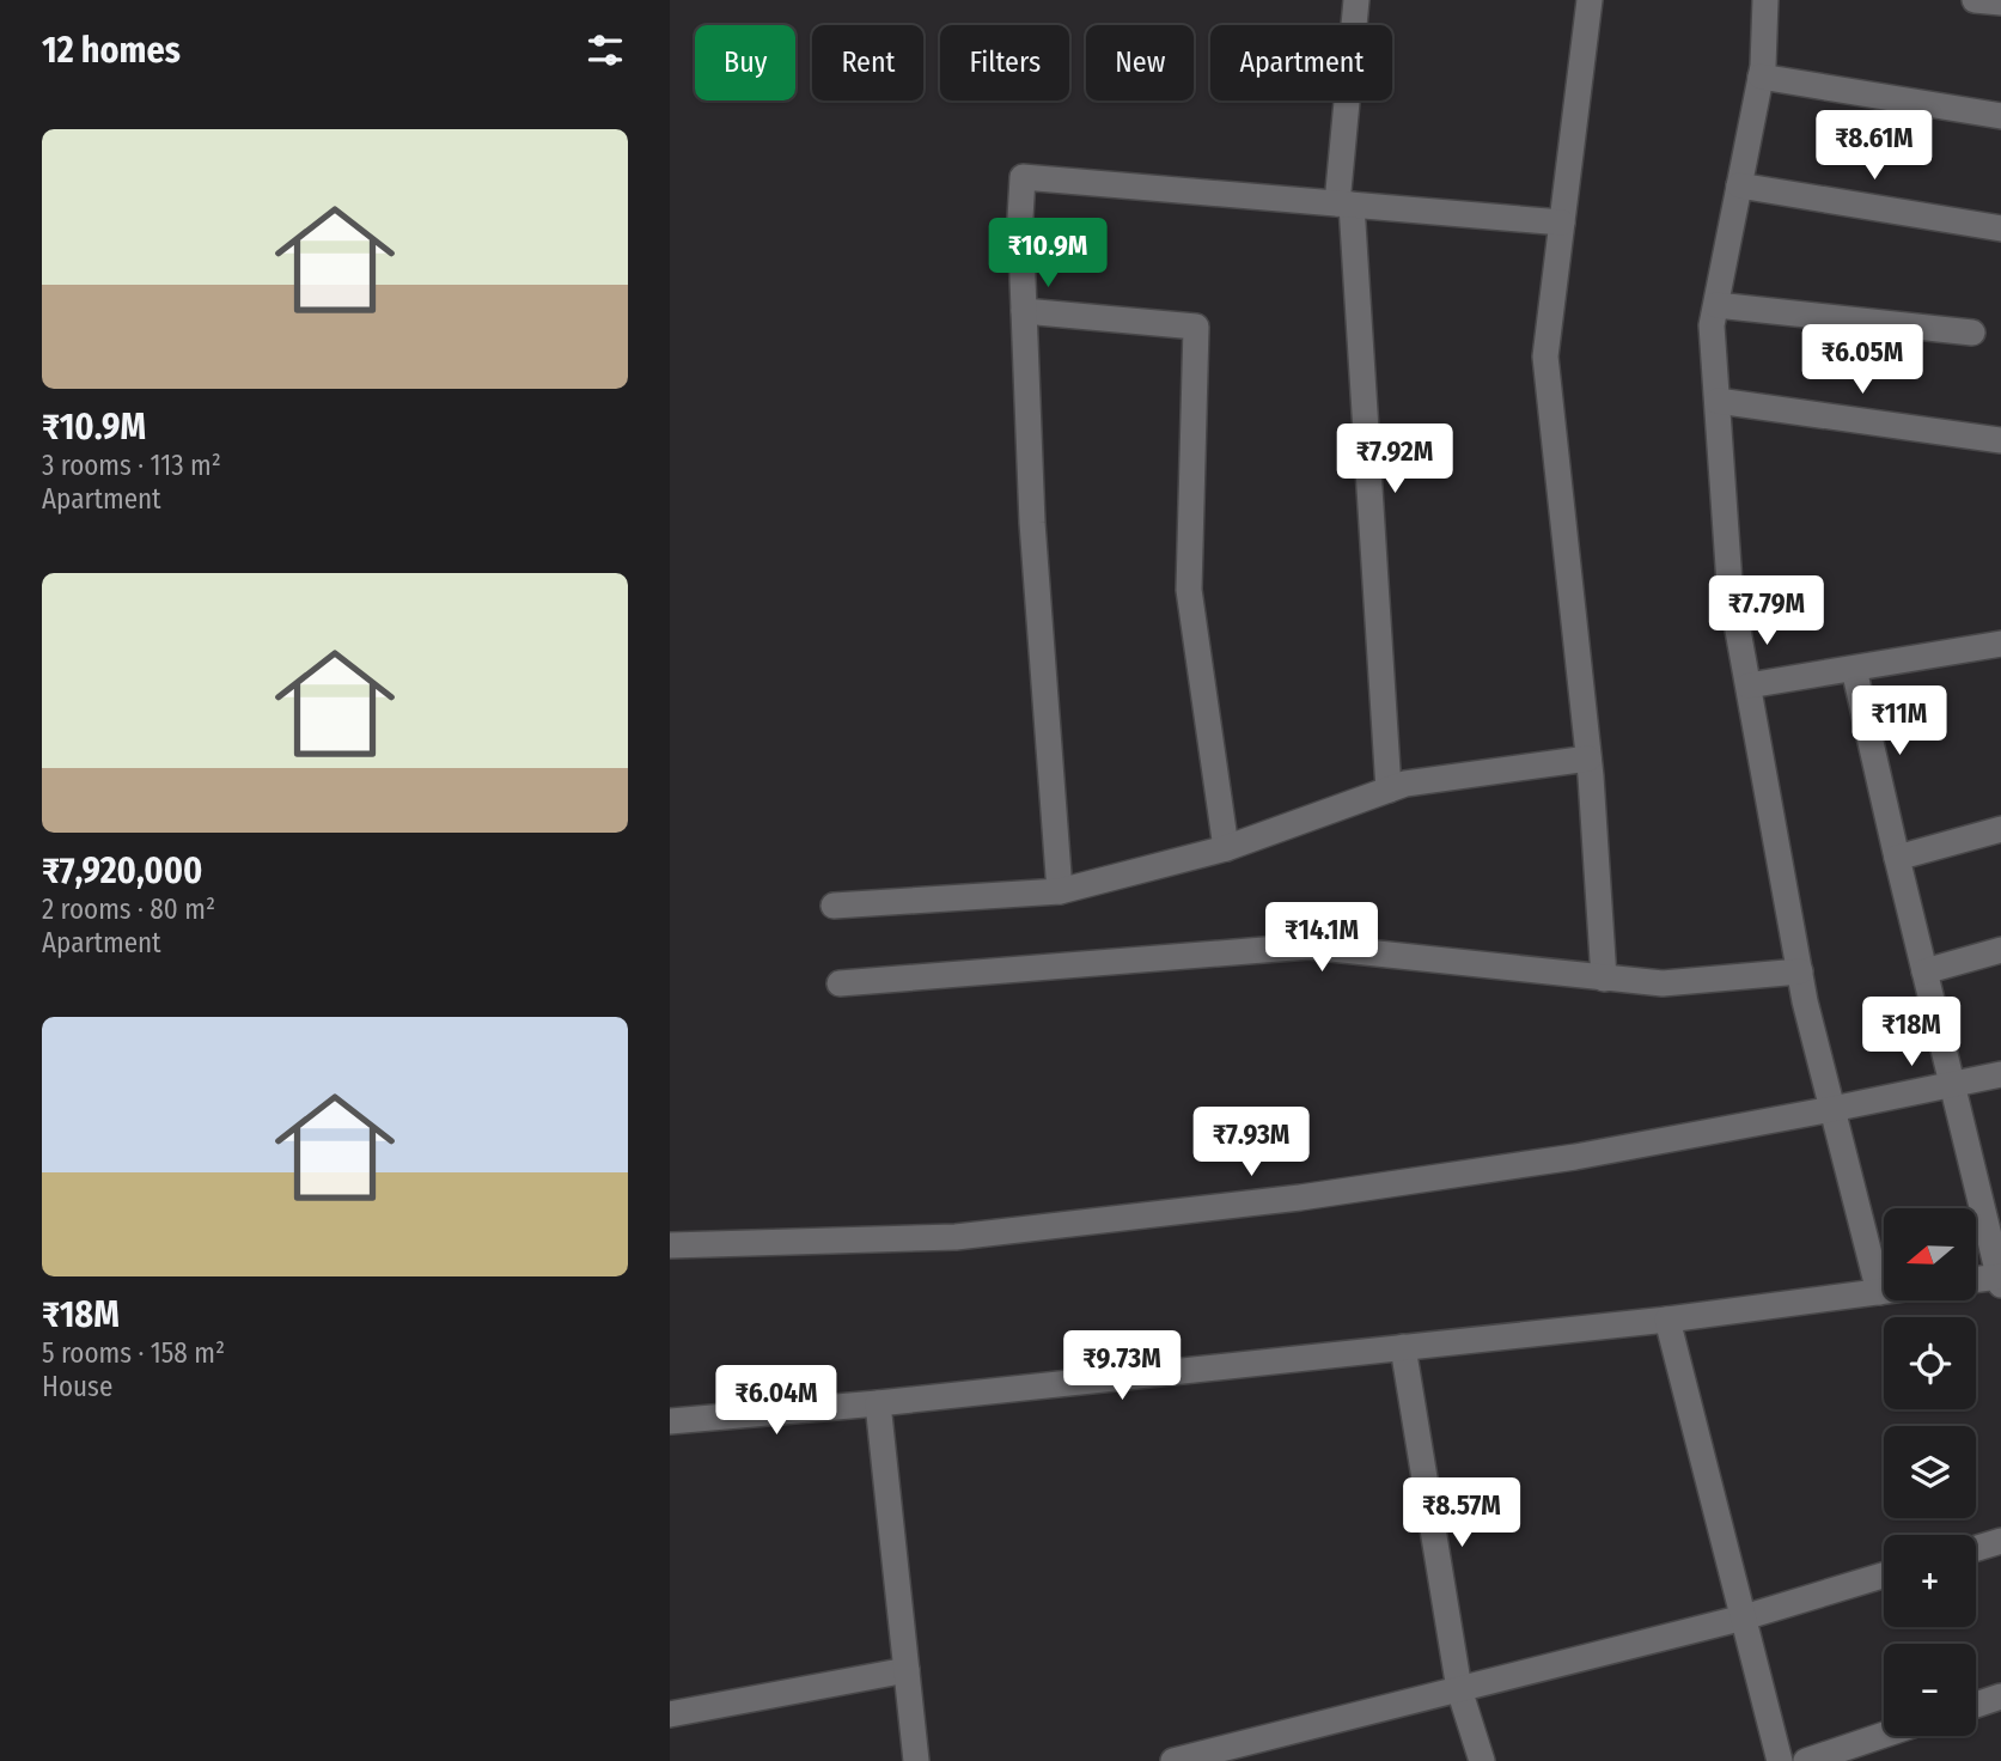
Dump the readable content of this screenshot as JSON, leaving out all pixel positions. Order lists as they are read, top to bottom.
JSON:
{
  "north": "left",
  "page": {
    "heading": "12 homes",
    "chip": [
      "Buy",
      "Rent",
      "Filters",
      "New",
      "Apartment"
    ],
    "list": [
      {
        "name": "₹10.9M",
        "note": "3 rooms · 113 m² · Apartment"
      },
      {
        "name": "₹7,920,000",
        "note": "2 rooms · 80 m² · Apartment"
      },
      {
        "name": "₹18M",
        "note": "5 rooms · 158 m² · House"
      }
    ],
    "price": [
      "₹8.61M",
      "₹10.9M",
      "₹6.05M",
      "₹7.92M",
      "₹7.79M",
      "₹11M",
      "₹14.1M",
      "₹18M",
      "₹7.93M",
      "₹9.73M",
      "₹6.04M",
      "₹8.57M"
    ],
    "map_buttons": ["+", "−"]
  }
}
